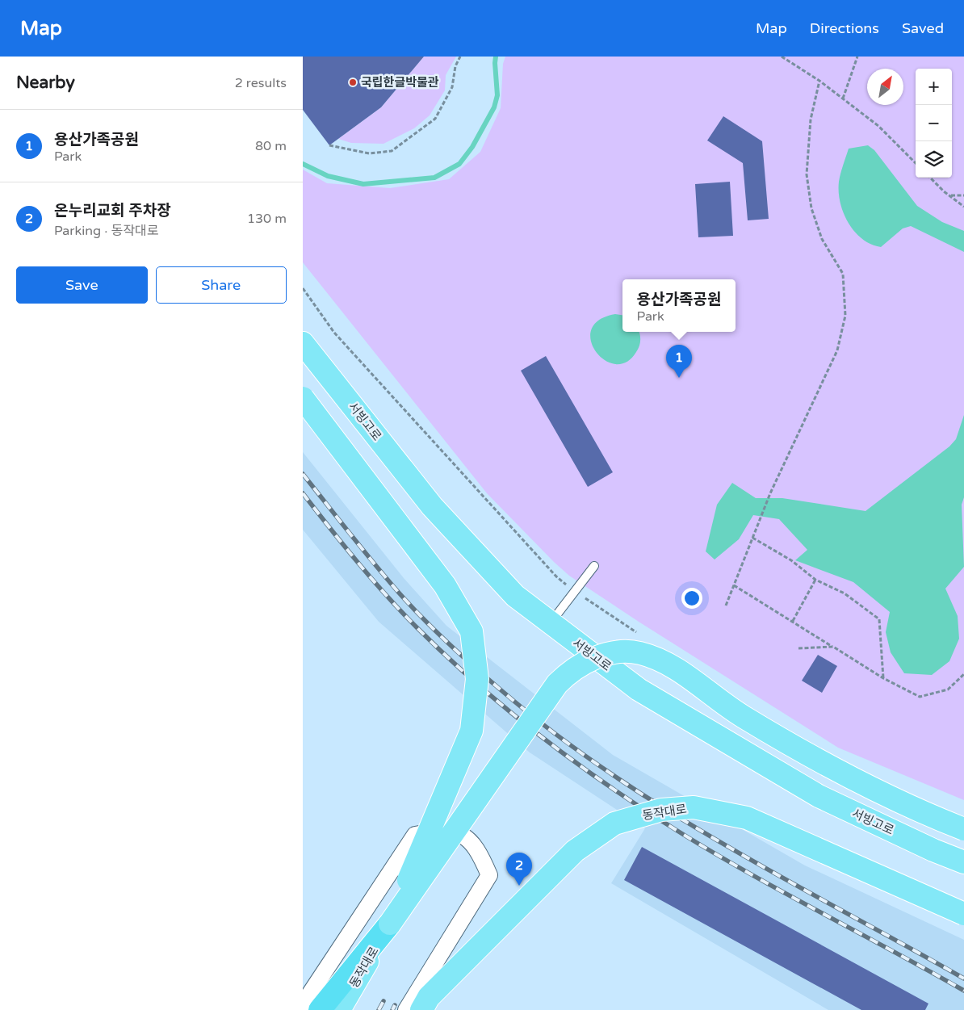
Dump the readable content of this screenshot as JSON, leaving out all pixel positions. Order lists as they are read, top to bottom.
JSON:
{
  "streets": {
    "main road": ["서빙고로", "동작대로"]
  },
  "places": ["국립한글박물관"],
  "north": "top right",
  "page": {
    "header": "Map",
    "nav": ["Map", "Directions", "Saved"],
    "heading": ["Nearby", "2 results"],
    "map_buttons": ["+", "−"],
    "list": [
      {
        "mark": "1",
        "name": "용산가족공원",
        "note": "Park",
        "value": "80 m"
      },
      {
        "mark": "2",
        "name": "온누리교회 주차장",
        "note": "Parking · 동작대로",
        "value": "130 m"
      }
    ],
    "buttons": ["Save", "Share"],
    "popup": ["용산가족공원", "Park"],
    "pins": ["1", "2"]
  }
}
